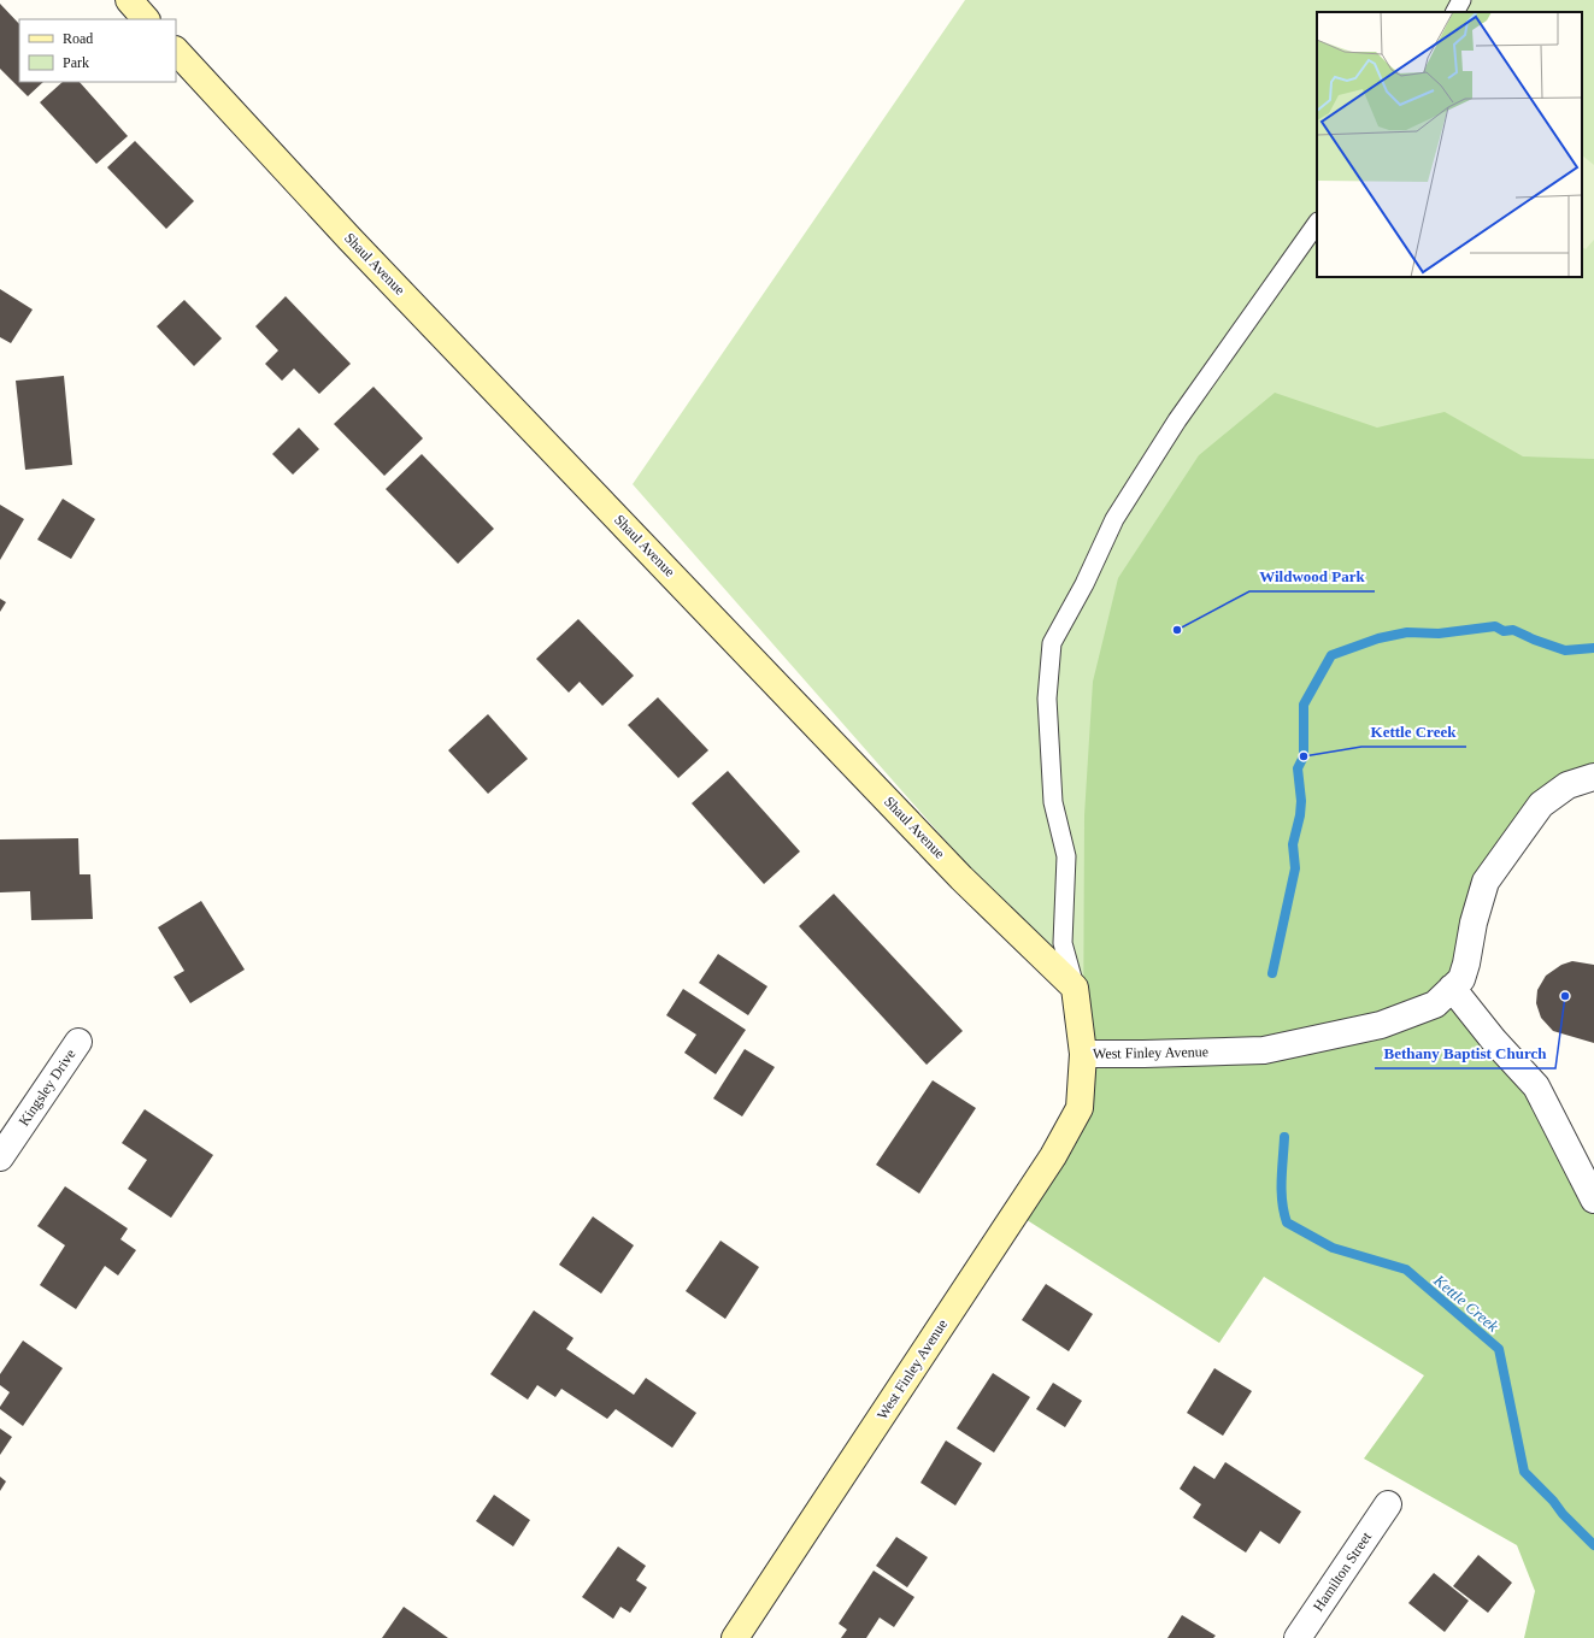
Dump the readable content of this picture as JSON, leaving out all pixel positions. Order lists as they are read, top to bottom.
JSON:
{
  "streets": {
    "main road": ["Shaul Avenue", "West Finley Avenue"],
    "street": ["Kingsley Drive", "Hamilton Street"]
  },
  "water": ["Kettle Creek"],
  "places": ["Wildwood Park", "Kettle Creek", "Bethany Baptist Church"],
  "legend": ["Road", "Park"]
}
